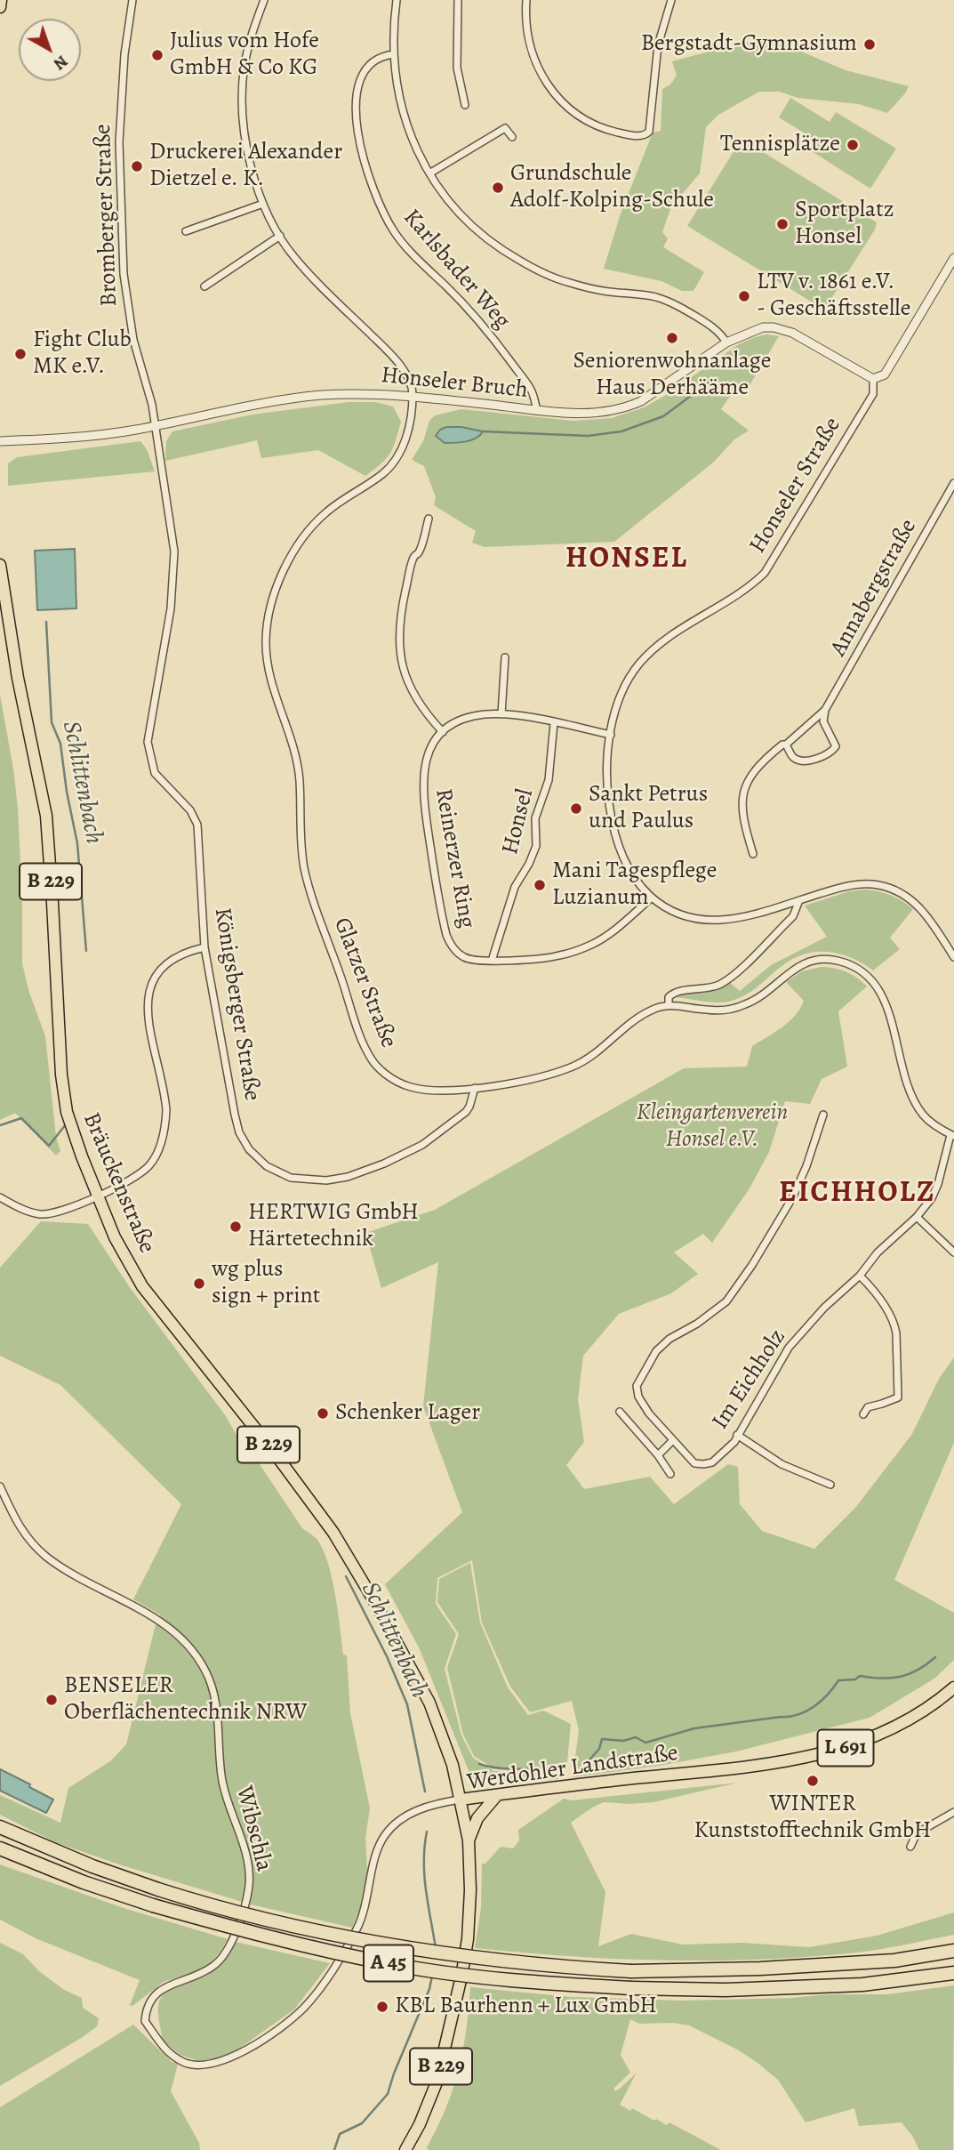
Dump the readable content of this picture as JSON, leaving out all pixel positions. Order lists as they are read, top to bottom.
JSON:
{
  "streets": {
    "highway": ["A 45"],
    "main road": [
      "B 229",
      "Bräuckenstraße",
      "L 691",
      "Werdohler Landstraße"
    ],
    "street": [
      "Bromberger Straße",
      "Karlsbader Weg",
      "Honseler Bruch",
      "Honseler Straße",
      "Annabergstraße",
      "Honsel",
      "Reinerzer Ring",
      "Glatzer Straße",
      "Königsberger Straße",
      "Im Eichholz",
      "Wibschla"
    ]
  },
  "crossings": [
    ["Bromberger Straße", "Honseler Bruch"],
    ["Bromberger Straße", "Königsberger Straße"],
    ["Karlsbader Weg", "Honseler Bruch"],
    ["Honseler Bruch", "Honseler Straße"],
    ["Honseler Bruch", "Glatzer Straße"],
    ["Honseler Bruch", "Königsberger Straße"],
    ["Honseler Straße", "Reinerzer Ring"],
    ["Honsel", "Reinerzer Ring"],
    ["B 229", "Werdohler Landstraße"],
    ["Glatzer Straße", "Königsberger Straße"],
    ["Glatzer Straße", "Im Eichholz"],
    ["Bräuckenstraße", "Werdohler Landstraße"],
    ["Bräuckenstraße", "Wibschla"],
    ["Werdohler Landstraße", "Wibschla"]
  ],
  "districts": ["HONSEL", "EICHHOLZ"],
  "water": ["Schlittenbach"],
  "parks": ["Kleingartenverein Honsel e.V."],
  "places": [
    "Bergstadt-Gymnasium",
    "Julius vom Hofe GmbH & Co KG",
    "Tennisplätze",
    "Druckerei Alexander Dietzel e. K.",
    "Grundschule Adolf-Kolping-Schule",
    "Sportplatz Honsel",
    "LTV v. 1861 e.V. - Geschäftsstelle",
    "Seniorenwohnanlage Haus Derhääme",
    "Fight Club MK e.V.",
    "Sankt Petrus und Paulus",
    "Mani Tagespflege Luzianum",
    "HERTWIG GmbH Härtetechnik",
    "wg plus sign + print",
    "Schenker Lager",
    "BENSELER Oberflächentechnik NRW",
    "WINTER Kunststofftechnik GmbH",
    "KBL Baurhenn + Lux GmbH"
  ],
  "north": "bottom right"
}
